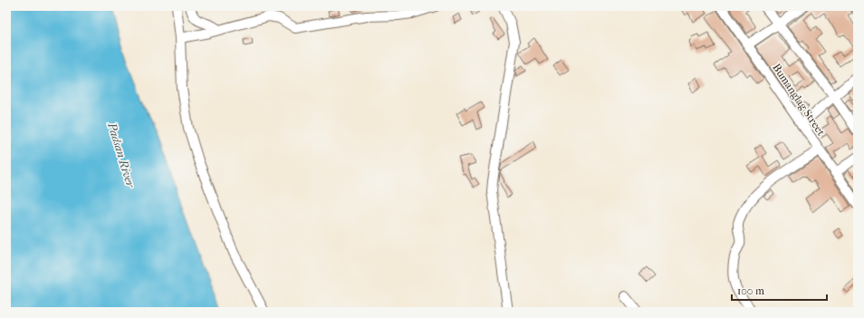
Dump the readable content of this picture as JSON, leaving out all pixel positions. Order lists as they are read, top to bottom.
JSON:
{
  "streets": {
    "street": ["Bumanglag Street"]
  },
  "water": ["Padsan River"],
  "scale_bar": "100 m"
}
